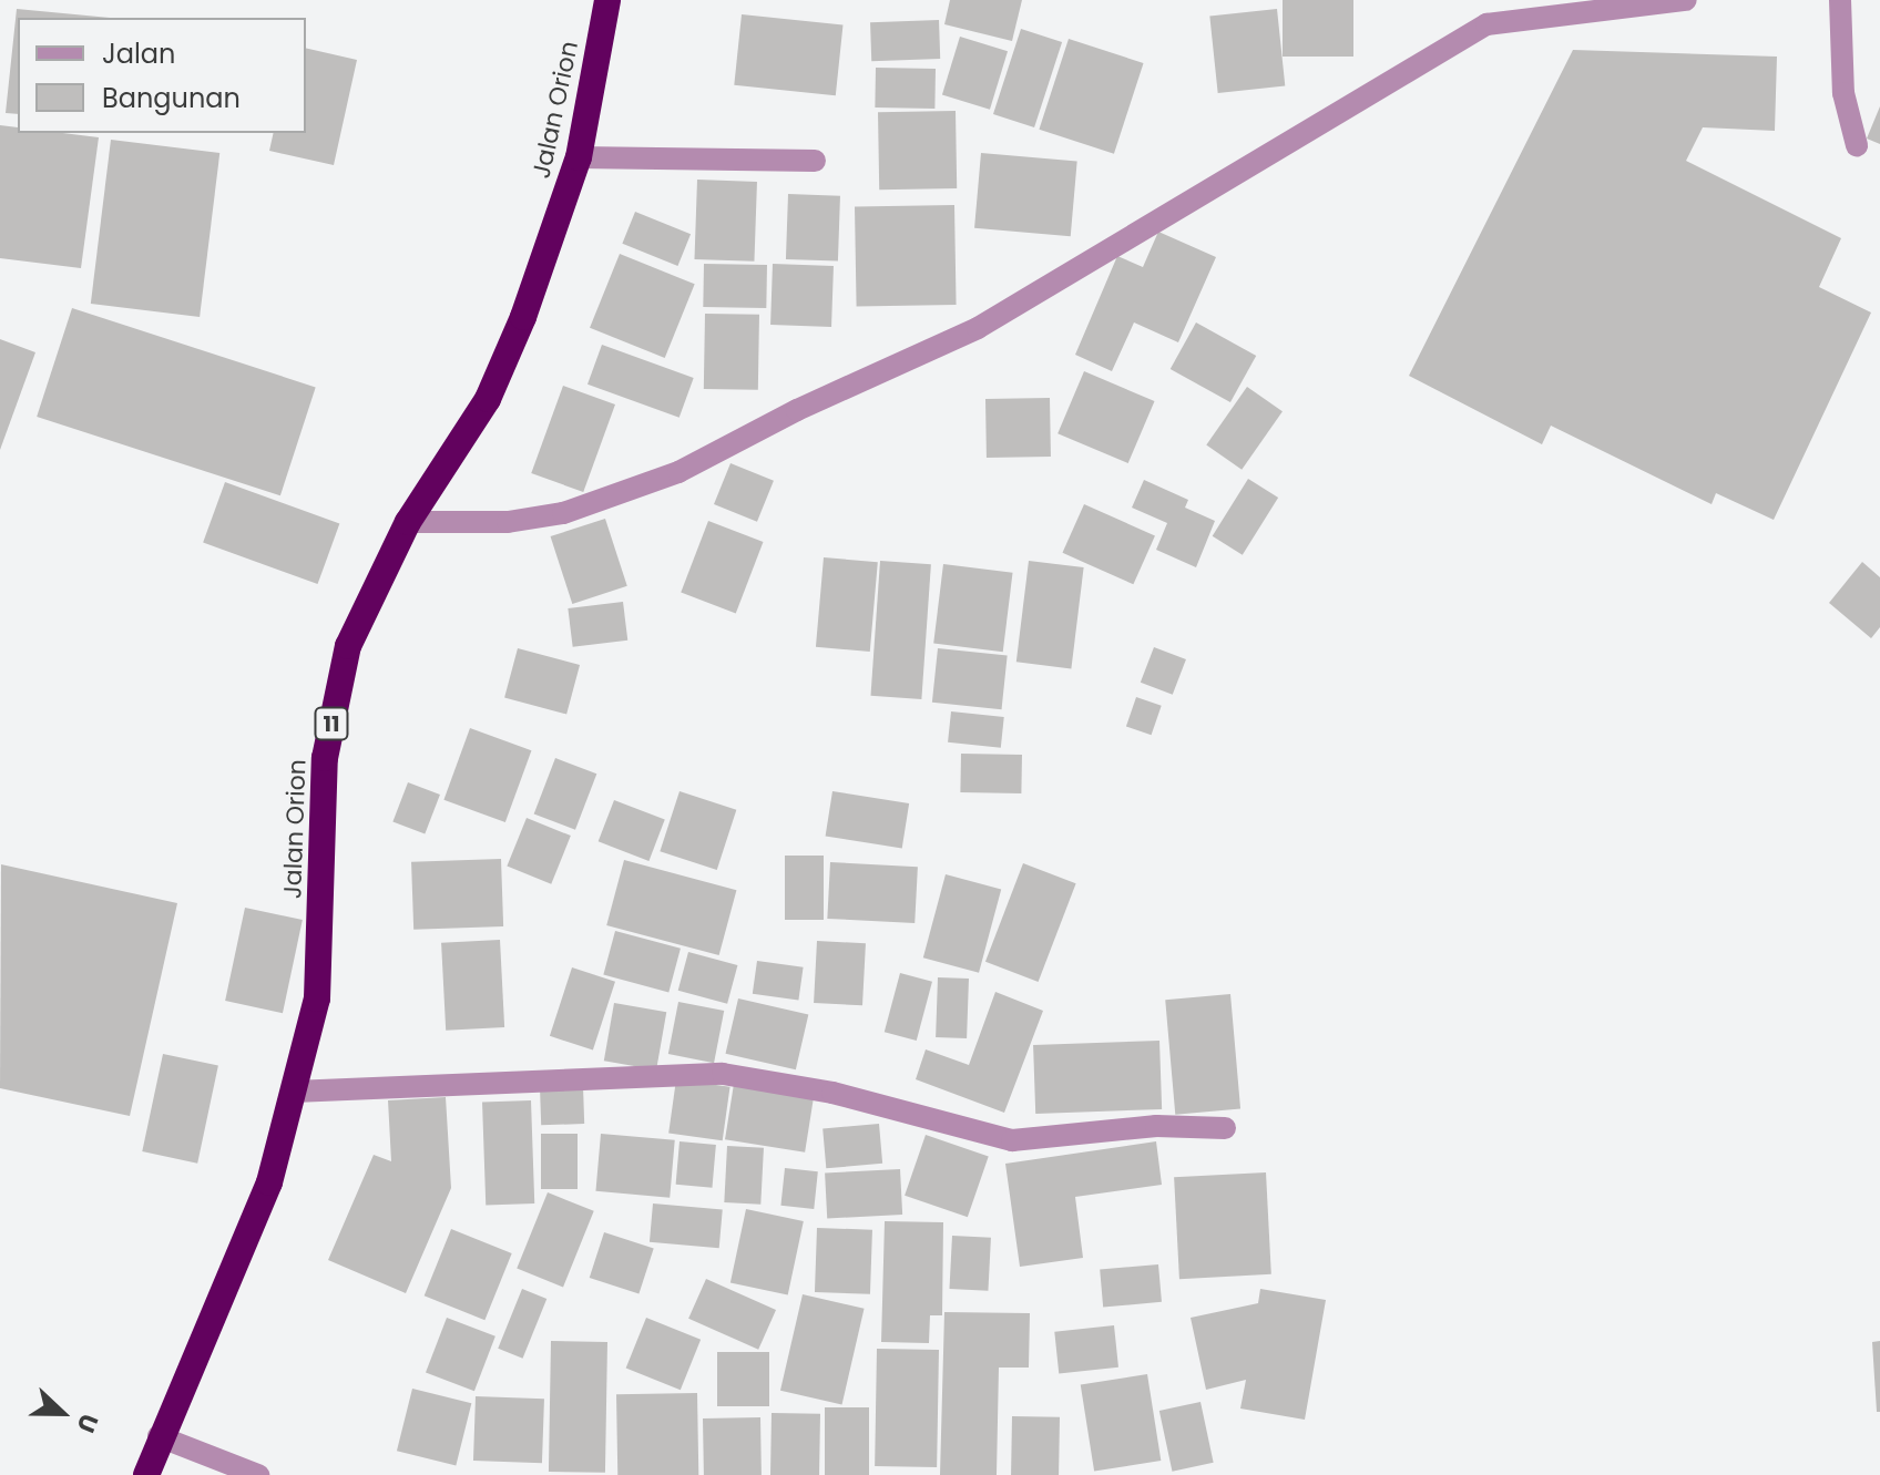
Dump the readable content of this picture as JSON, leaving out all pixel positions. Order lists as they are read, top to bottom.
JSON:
{
  "streets": {
    "highway": ["Jalan Orion", "11"]
  },
  "legend": ["Jalan", "Bangunan"],
  "north": "right"
}
